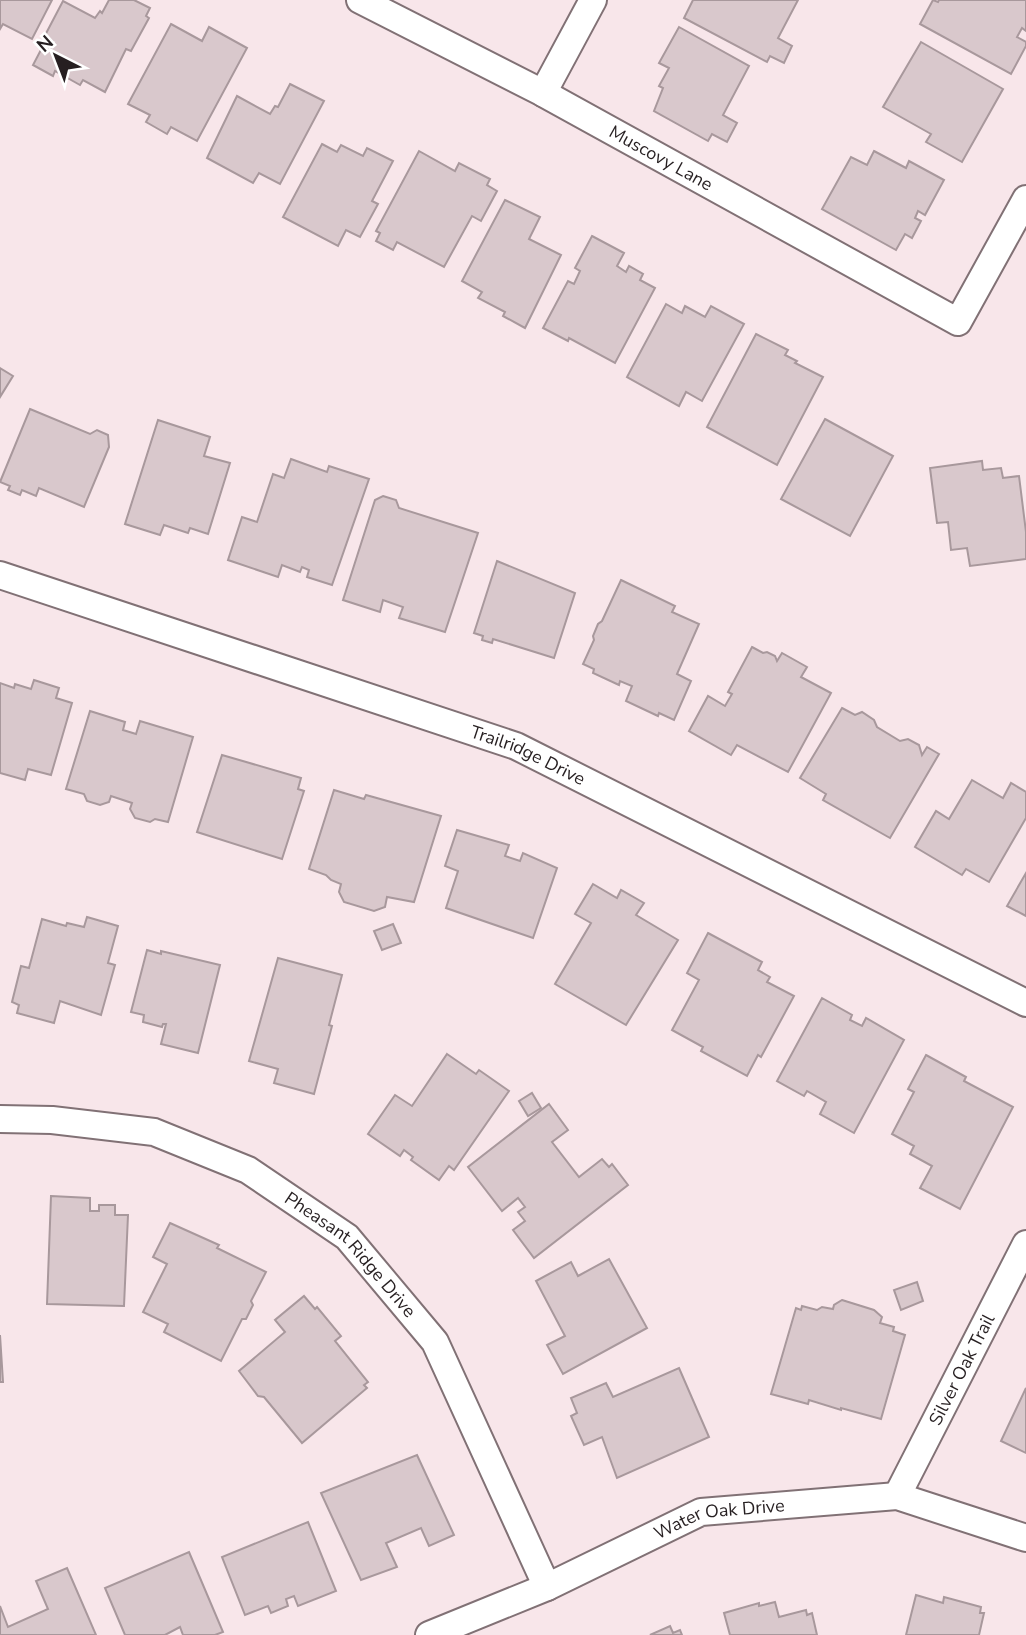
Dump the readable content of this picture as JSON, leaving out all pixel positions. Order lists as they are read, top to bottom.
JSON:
{
  "streets": {
    "street": [
      "Muscovy Lane",
      "Trailridge Drive",
      "Pheasant Ridge Drive",
      "Silver Oak Trail",
      "Water Oak Drive"
    ]
  },
  "crossings": [
    ["Pheasant Ridge Drive", "Water Oak Drive"],
    ["Silver Oak Trail", "Water Oak Drive"]
  ],
  "north": "top left"
}
